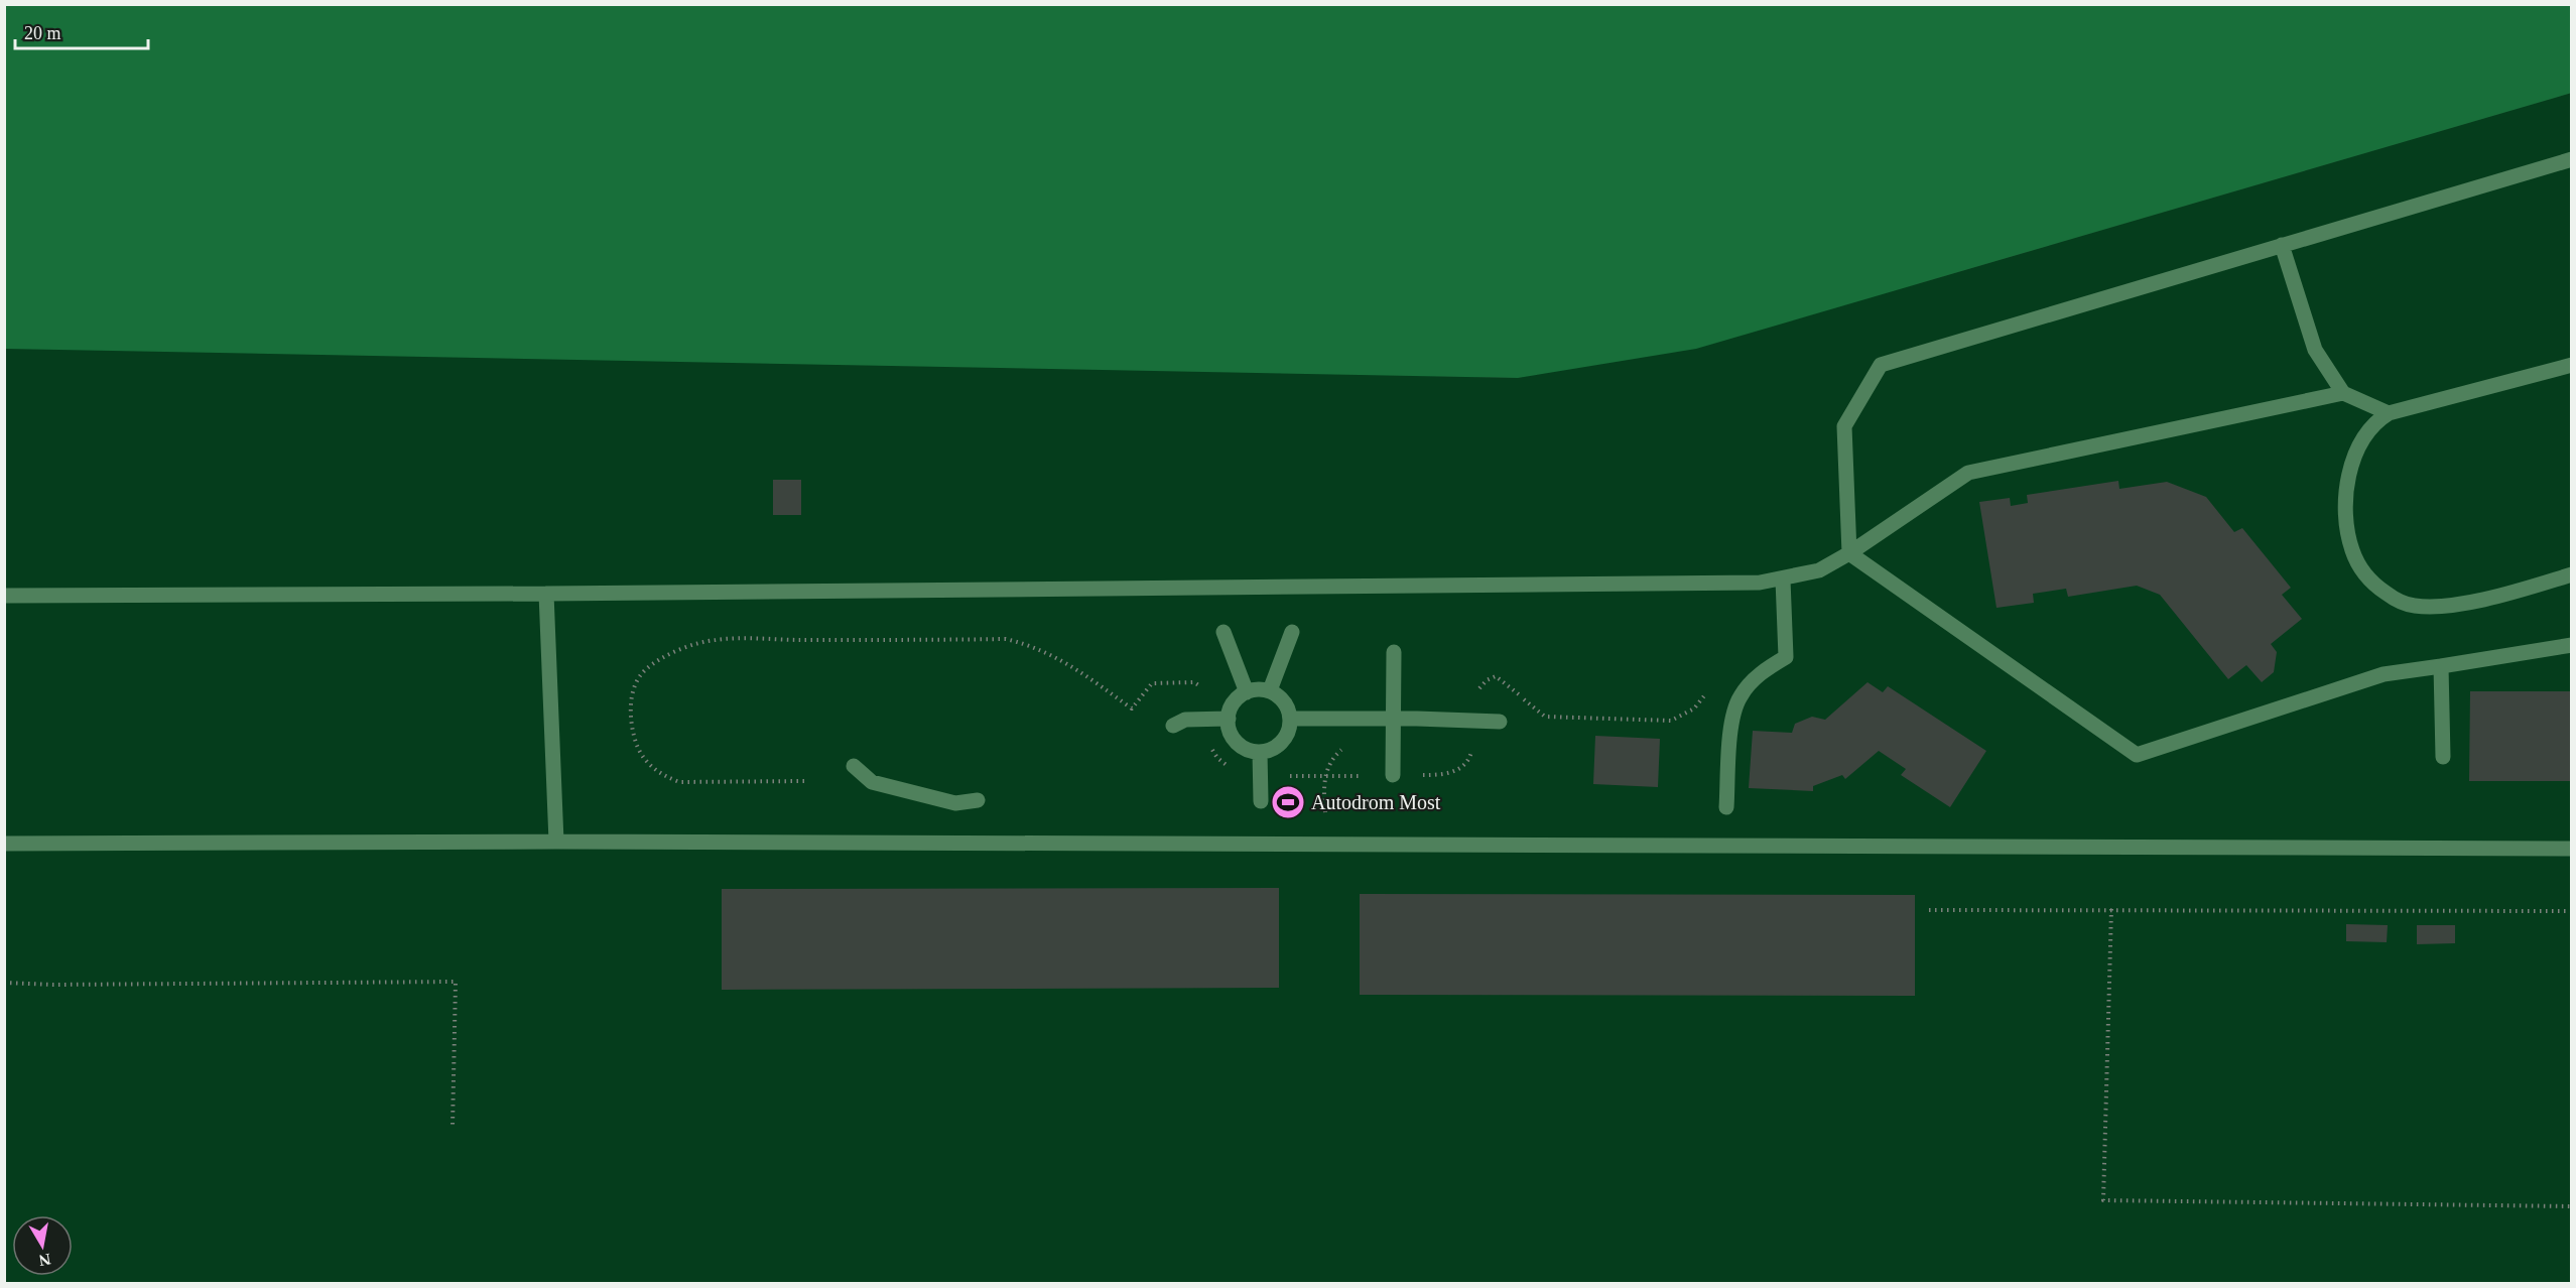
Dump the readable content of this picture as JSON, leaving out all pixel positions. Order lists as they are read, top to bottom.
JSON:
{
  "places": {
    "sports": ["Autodrom Most"]
  },
  "scale_bar": "20 m",
  "north": "bottom"
}
